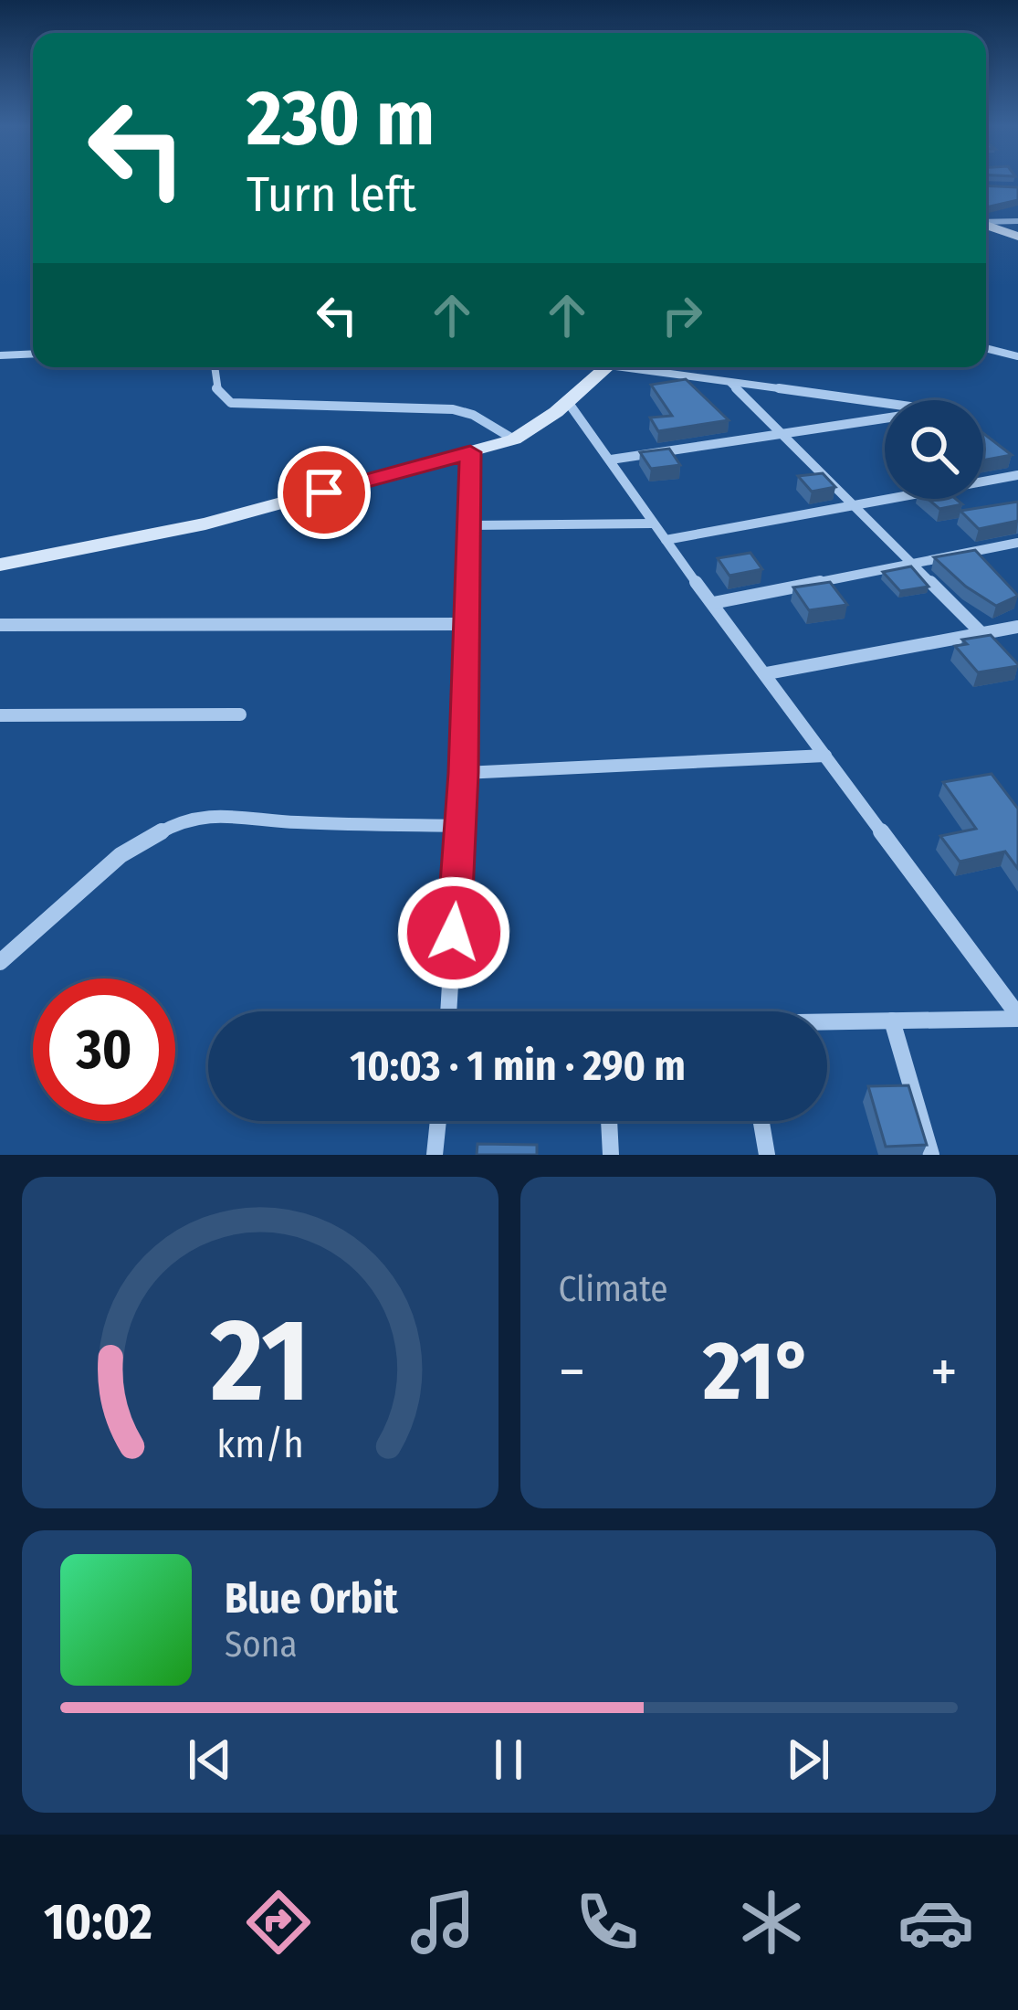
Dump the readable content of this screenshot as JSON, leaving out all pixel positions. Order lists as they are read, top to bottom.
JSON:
{
  "page": {
    "turn": ["230 m", "Turn left"],
    "limit": "30",
    "trip": "10:03 · 1 min · 290 m",
    "tile": "Climate",
    "heat": ["−", "21°", "+"],
    "song": ["Blue Orbit", "Sona"],
    "tabs": "10:02",
    "gauge": ["21", "km/h"]
  }
}
